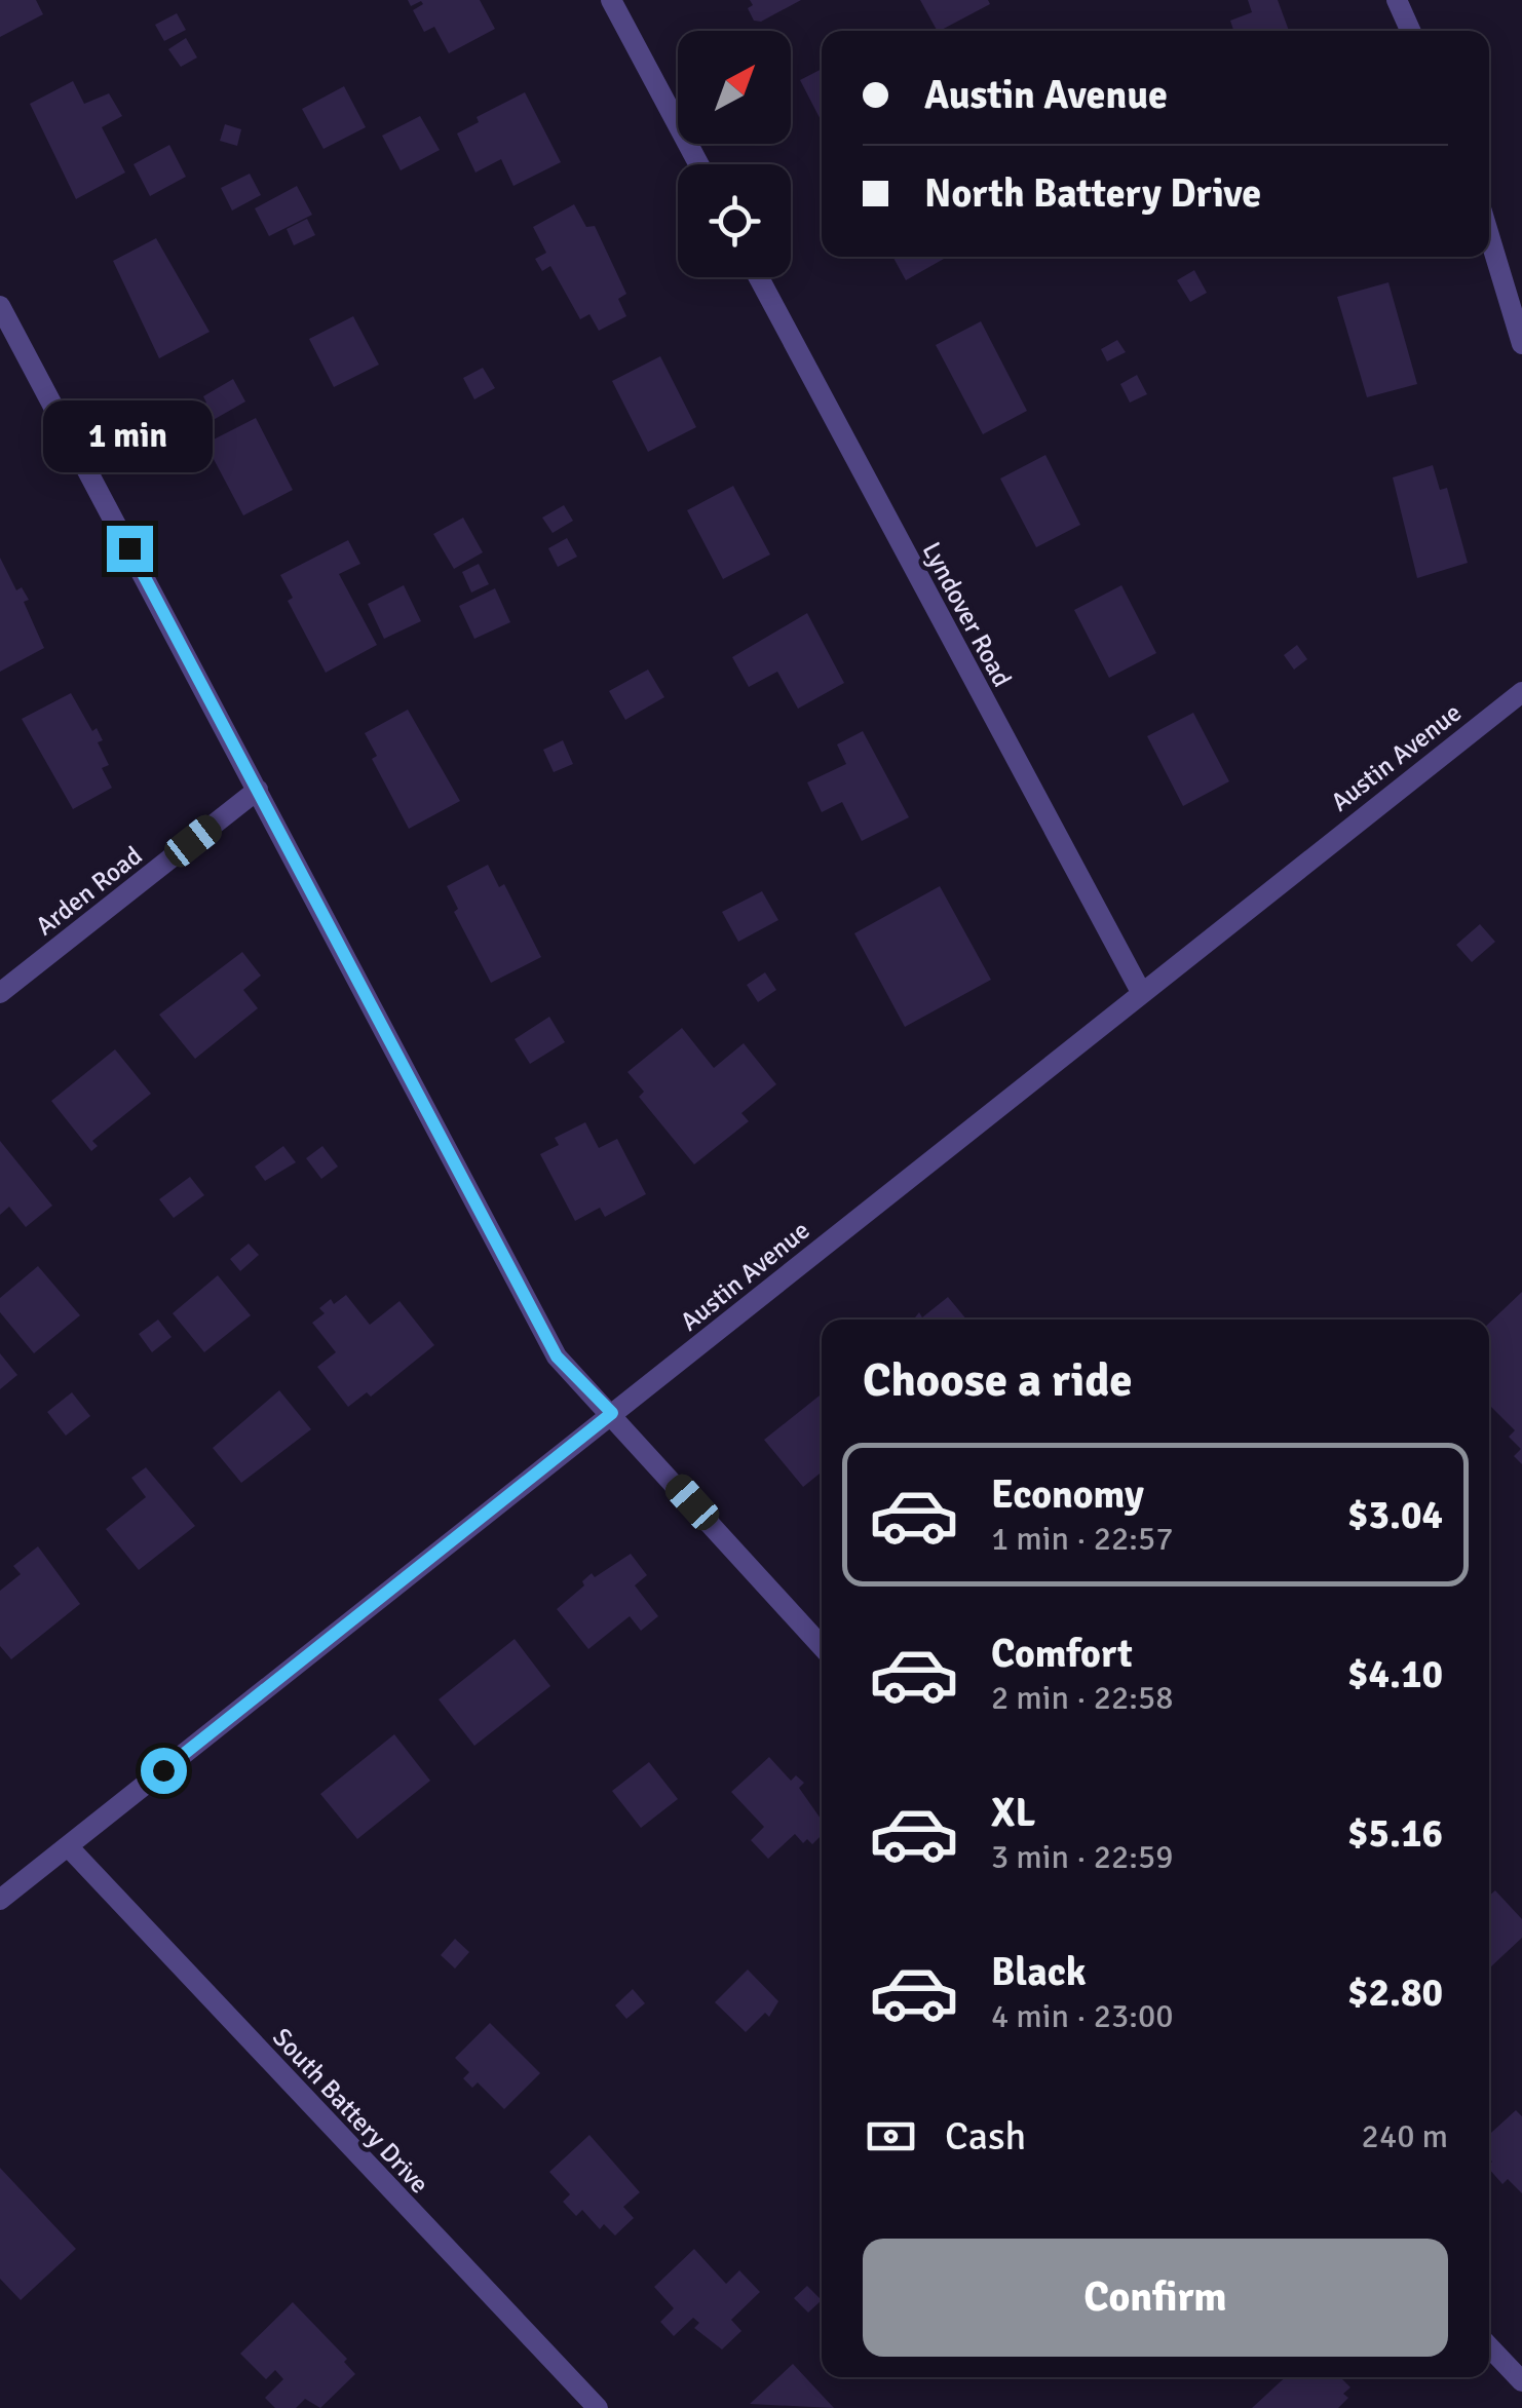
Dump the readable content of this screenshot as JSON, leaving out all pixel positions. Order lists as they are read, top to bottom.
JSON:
{
  "streets": {
    "street": [
      "Lyndover Road",
      "Austin Avenue",
      "Arden Road",
      "South Battery Drive"
    ]
  },
  "crossings": [
    ["Lyndover Road", "Austin Avenue"],
    ["Austin Avenue", "South Battery Drive"]
  ],
  "north": "top right",
  "page": {
    "banner": ["Austin Avenue", "North Battery Drive"],
    "bubble": "1 min",
    "heading": "Choose a ride",
    "list": [
      {
        "name": "Economy",
        "note": "1 min · 22:57",
        "value": "$3.04"
      },
      {
        "name": "Comfort",
        "note": "2 min · 22:58",
        "value": "$4.10"
      },
      {
        "name": "XL",
        "note": "3 min · 22:59",
        "value": "$5.16"
      },
      {
        "name": "Black",
        "note": "4 min · 23:00",
        "value": "$2.80"
      }
    ],
    "pay": ["Cash", "240 m"],
    "buttons": "Confirm"
  }
}
